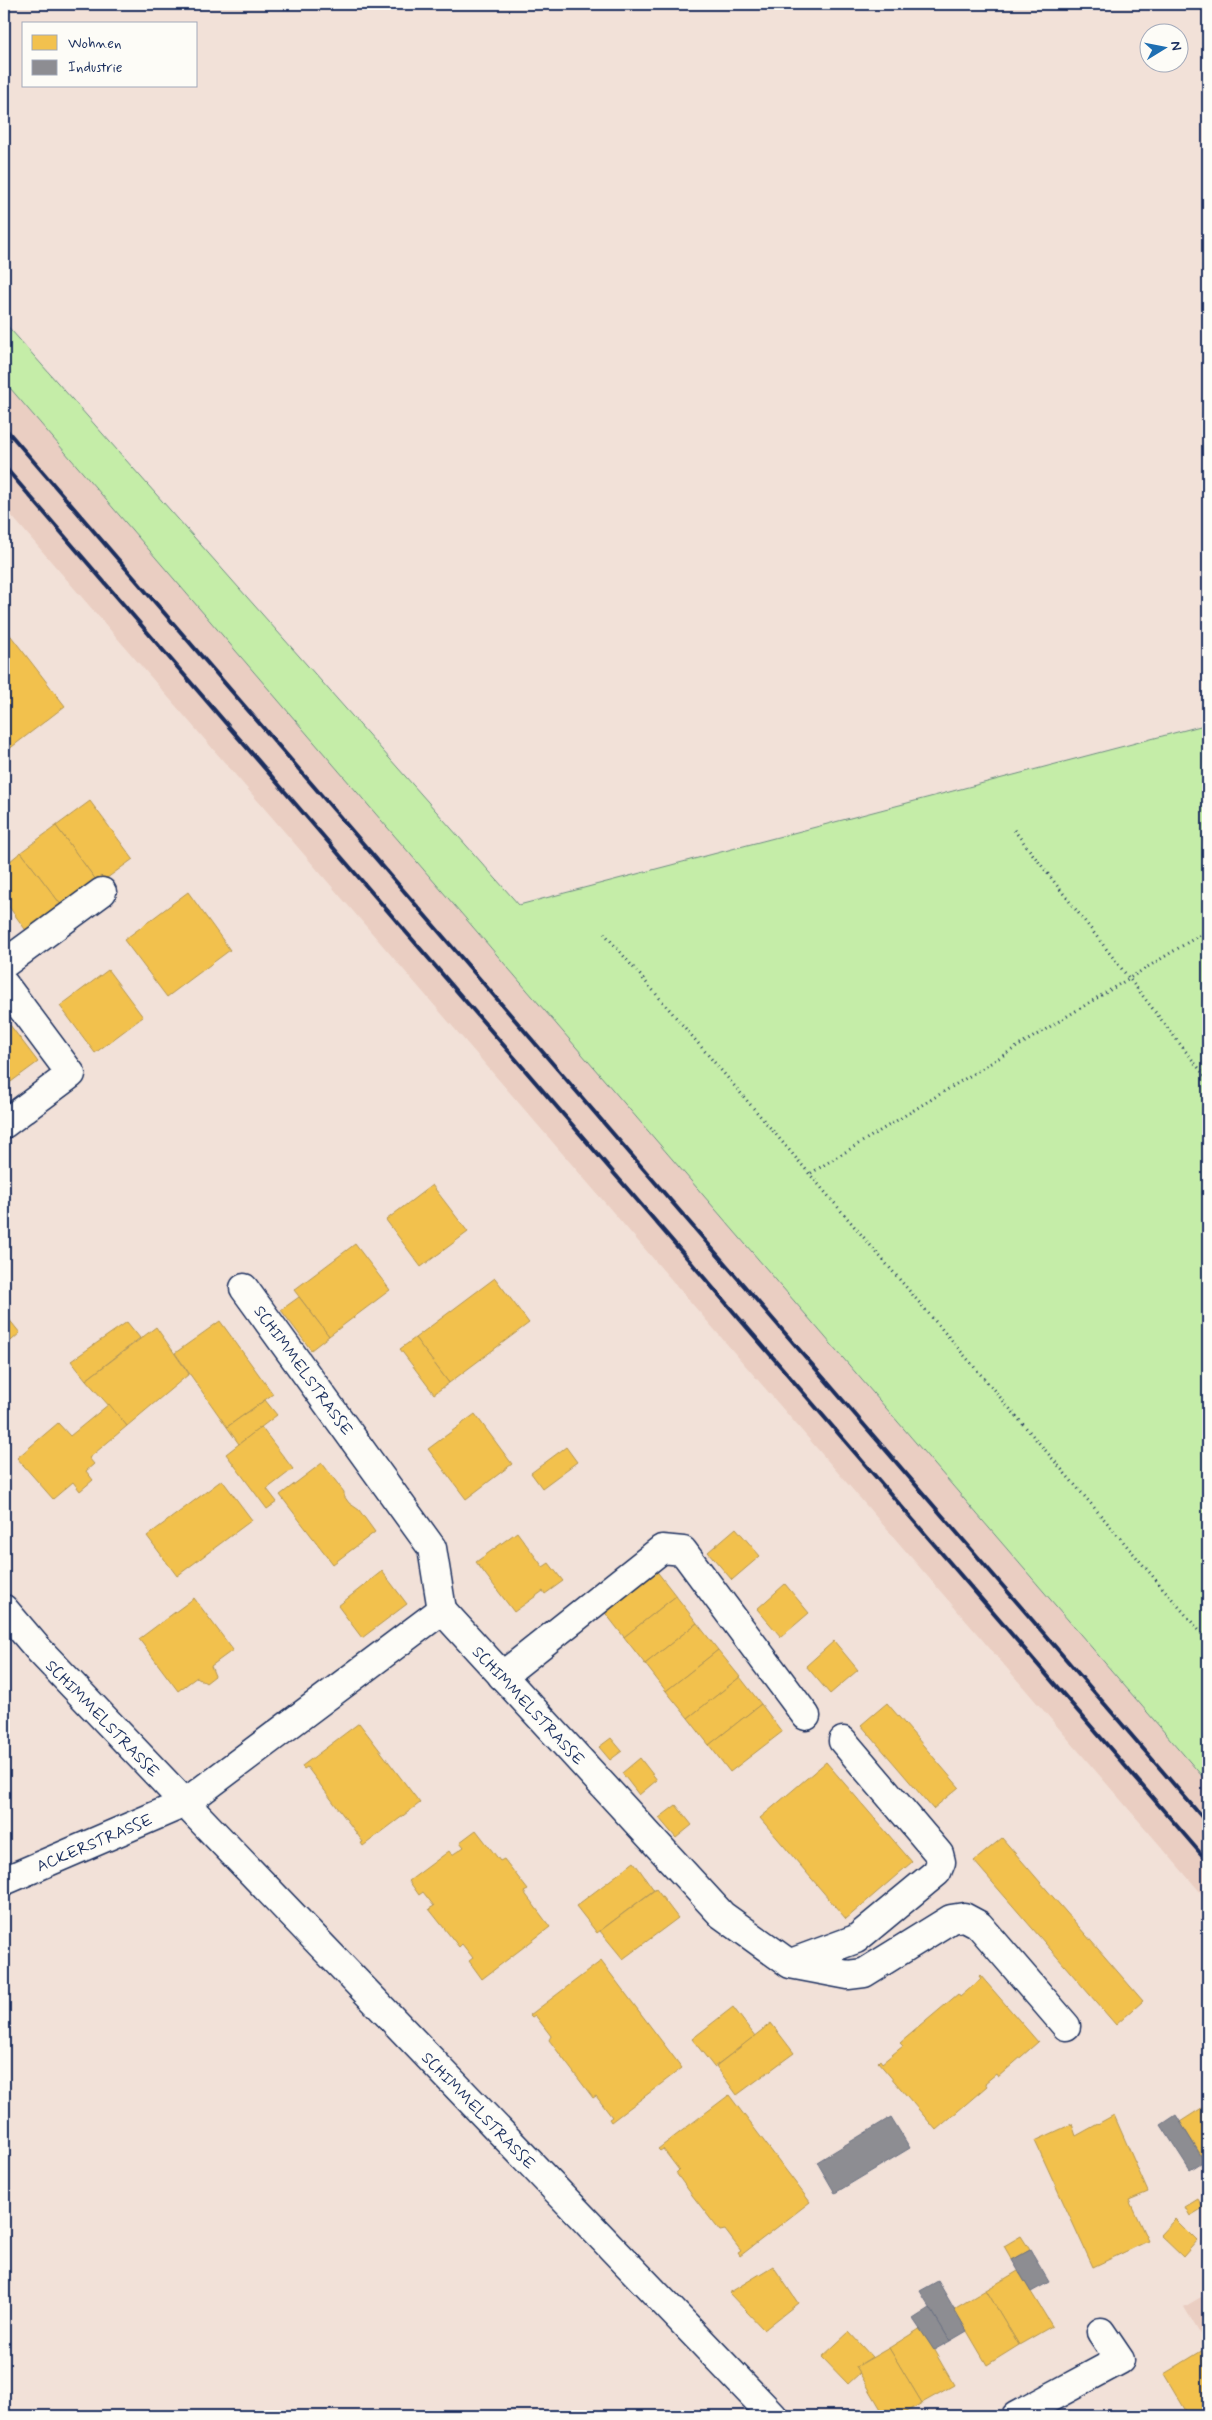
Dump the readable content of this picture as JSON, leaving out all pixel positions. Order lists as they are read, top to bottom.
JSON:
{
  "streets": {
    "street": ["SCHIMMELSTRASSE", "ACKERSTRASSE"]
  },
  "crossings": [
    ["SCHIMMELSTRASSE", "ACKERSTRASSE"]
  ],
  "legend": ["Wohnen", "Industrie"],
  "north": "right"
}
